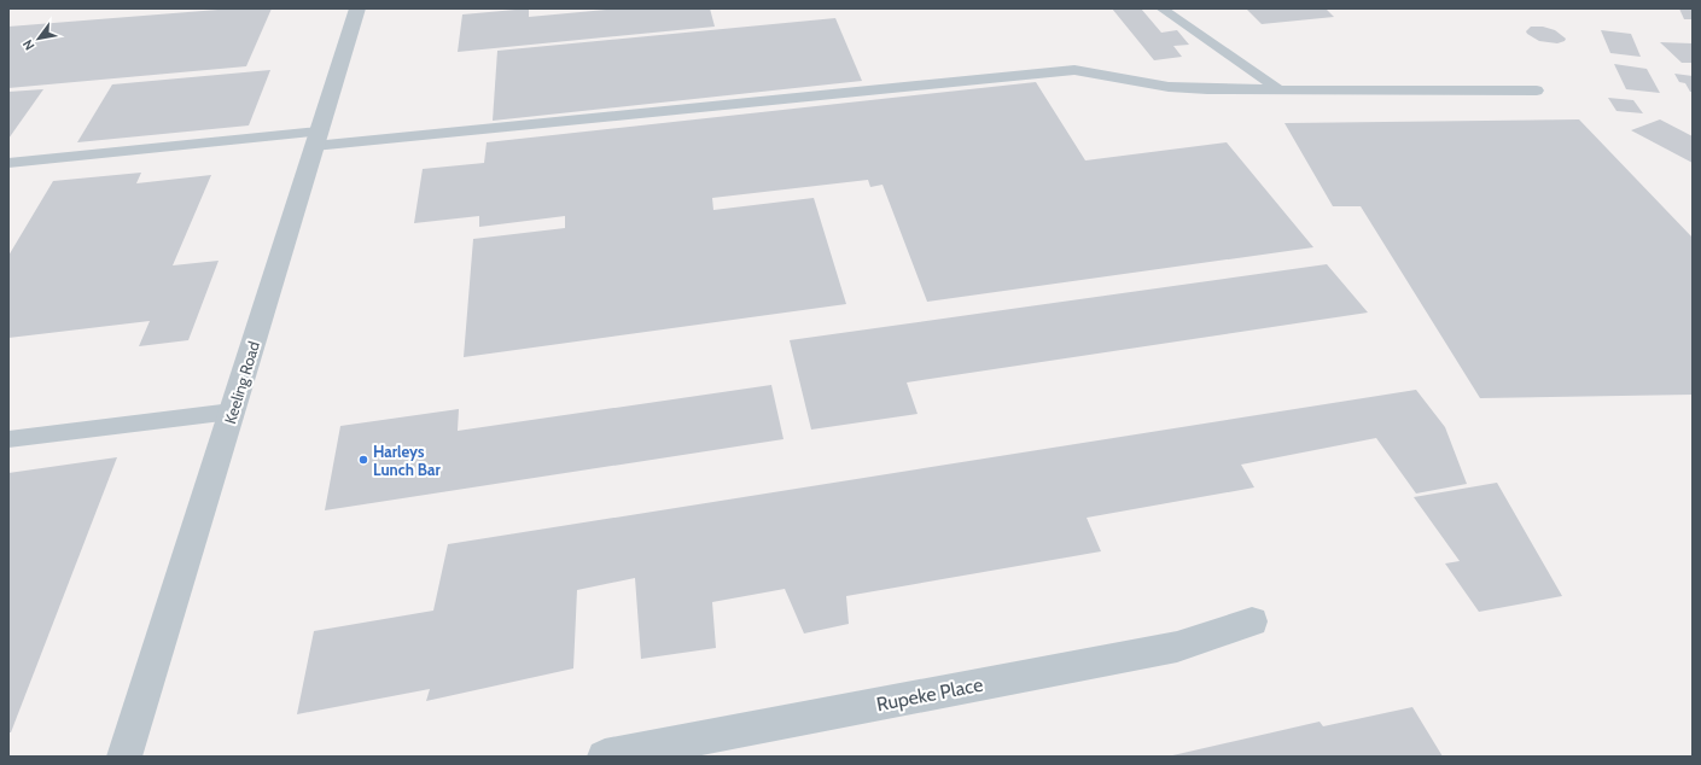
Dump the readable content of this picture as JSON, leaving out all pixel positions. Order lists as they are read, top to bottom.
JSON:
{
  "streets": {
    "street": ["Keeling Road", "Rupeke Place"]
  },
  "places": ["Harleys Lunch Bar"],
  "north": "bottom left"
}
